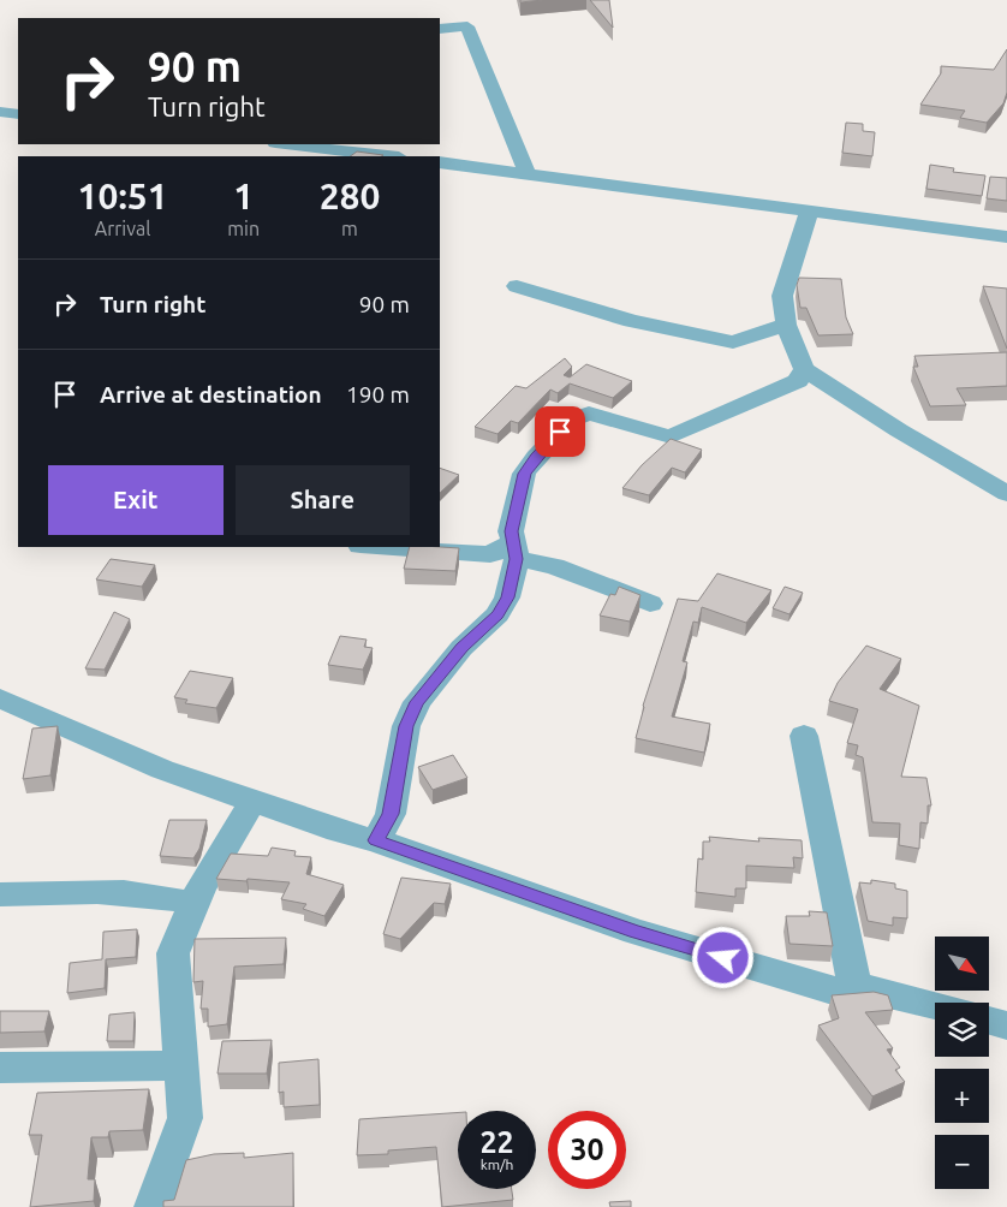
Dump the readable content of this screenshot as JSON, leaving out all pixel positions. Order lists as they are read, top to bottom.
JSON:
{
  "north": "bottom right",
  "page": {
    "turn": ["90 m", "Turn right"],
    "eta": [
      "10:51",
      "Arrival",
      "1",
      "min",
      "280",
      "m"
    ],
    "list": [
      {
        "name": "Turn right",
        "value": "90 m"
      },
      {
        "name": "Arrive at destination",
        "value": "190 m"
      }
    ],
    "buttons": ["Exit", "Share"],
    "map_buttons": ["+", "−"],
    "speed": "22 km/h",
    "limit": "30"
  }
}
